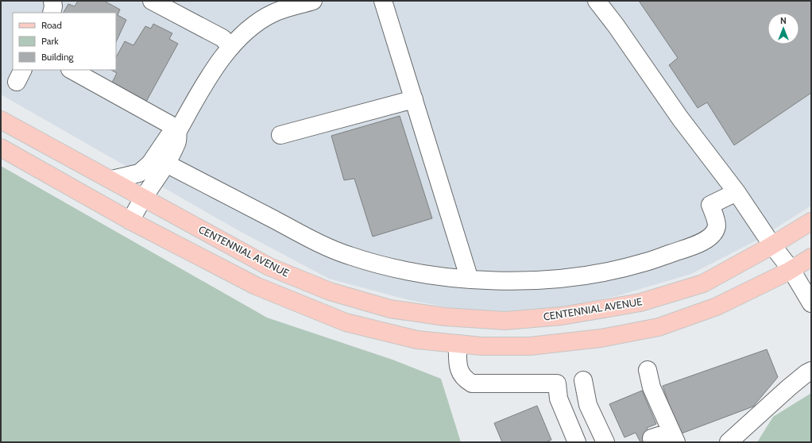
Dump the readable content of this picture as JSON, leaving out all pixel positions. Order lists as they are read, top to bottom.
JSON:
{
  "streets": {
    "main road": ["CENTENNIAL AVENUE"]
  },
  "legend": ["Road", "Park", "Building"],
  "north": "top"
}
